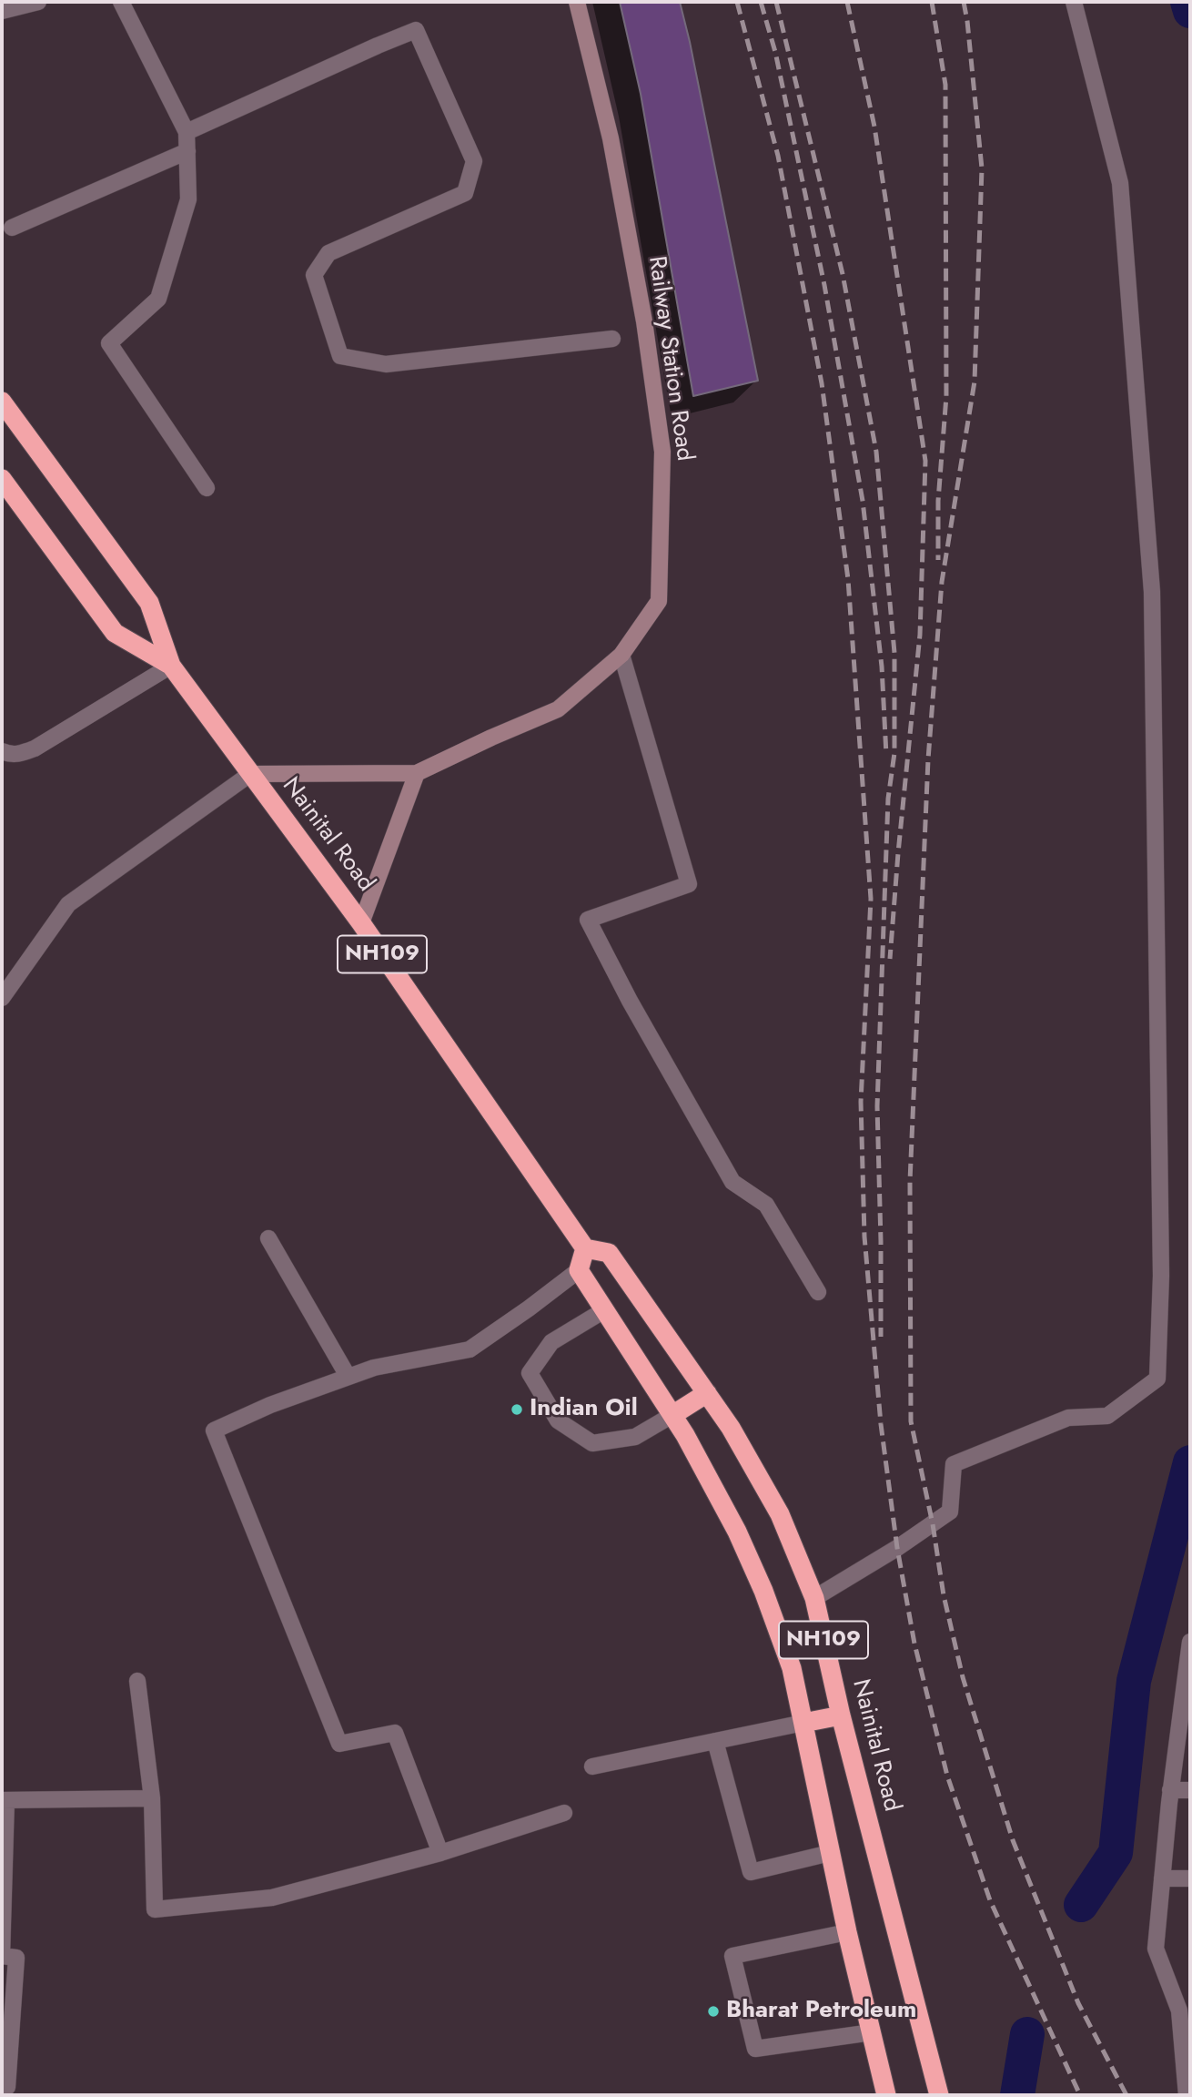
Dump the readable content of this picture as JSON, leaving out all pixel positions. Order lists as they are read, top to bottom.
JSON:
{
  "streets": {
    "highway": ["Nainital Road", "NH109"],
    "street": ["Railway Station Road"]
  },
  "crossings": [
    ["Railway Station Road", "Nainital Road"]
  ],
  "places": ["Indian Oil", "Bharat Petroleum"]
}
